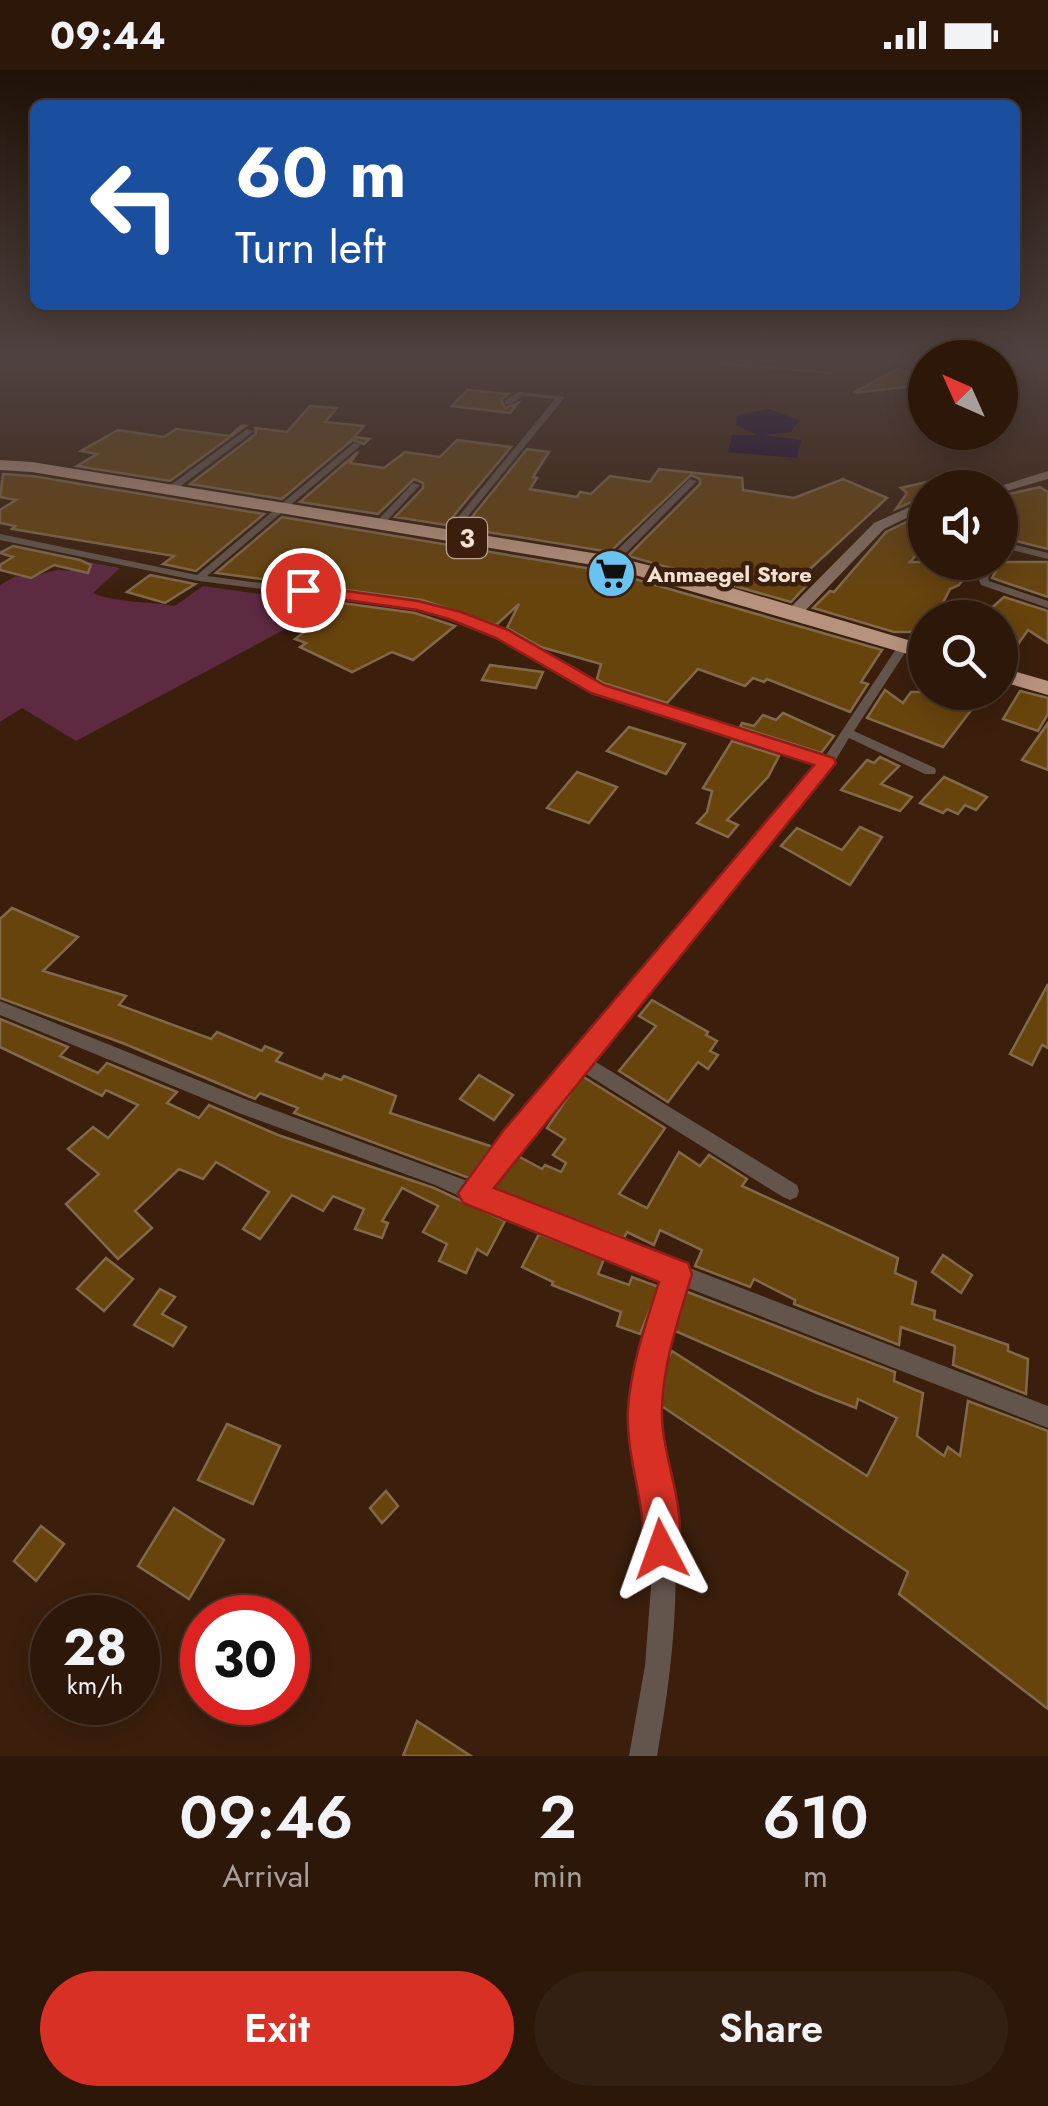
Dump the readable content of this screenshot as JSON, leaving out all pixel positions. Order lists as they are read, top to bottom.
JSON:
{
  "streets": {
    "highway": ["3"]
  },
  "places": {
    "supermarket": ["Anmaegel Store"]
  },
  "north": "top left",
  "page": {
    "status": "09:44",
    "turn": ["60 m", "Turn left"],
    "speed": "28 km/h",
    "limit": "30",
    "eta": [
      "09:46",
      "Arrival",
      "2",
      "min",
      "610",
      "m"
    ],
    "buttons": ["Exit", "Share"]
  }
}
